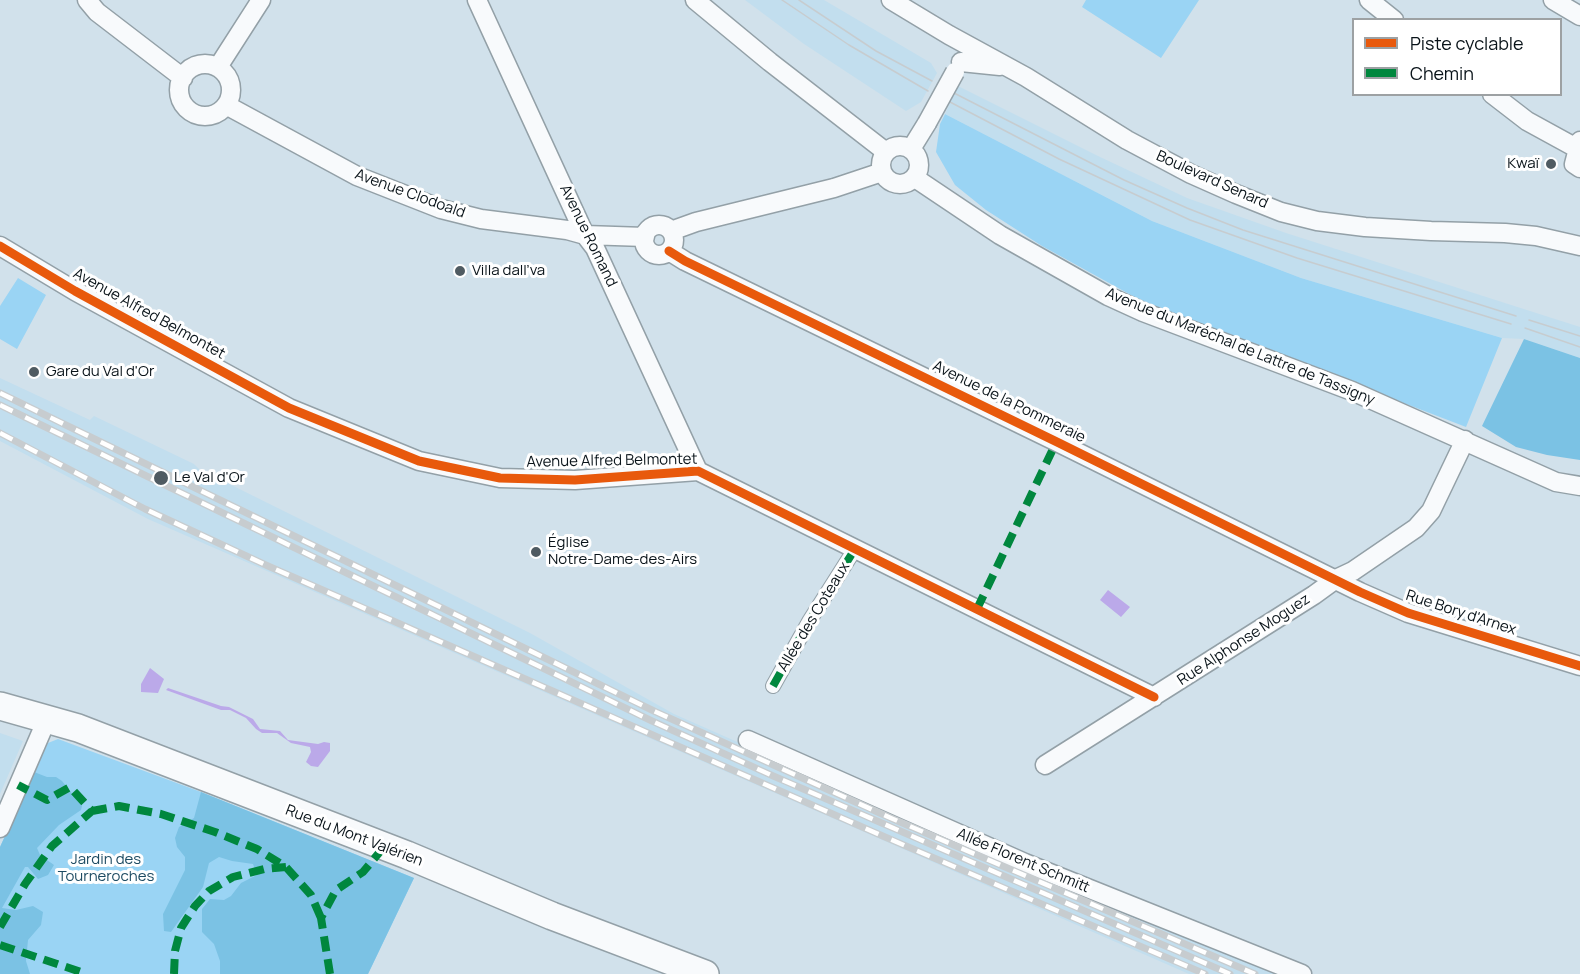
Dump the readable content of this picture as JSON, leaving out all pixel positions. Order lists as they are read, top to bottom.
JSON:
{
  "streets": {
    "main road": ["Rue du Mont Valérien"],
    "street": [
      "Boulevard Senard",
      "Avenue Clodoald",
      "Avenue Romand",
      "Avenue Alfred Belmontet",
      "Avenue du Maréchal de Lattre de Tassigny",
      "Avenue de la Pommeraie",
      "Rue Bory d'Arnex",
      "Allée des Coteaux",
      "Rue Alphonse Moguez",
      "Allée Florent Schmitt"
    ]
  },
  "crossings": [
    ["Avenue Clodoald", "Avenue Romand"],
    ["Avenue Clodoald", "Avenue de la Pommeraie"],
    ["Avenue Romand", "Avenue Alfred Belmontet"],
    ["Avenue Alfred Belmontet", "Allée des Coteaux"],
    ["Avenue Alfred Belmontet", "Rue Alphonse Moguez"],
    ["Avenue du Maréchal de Lattre de Tassigny", "Rue Alphonse Moguez"],
    ["Avenue de la Pommeraie", "Rue Bory d'Arnex"],
    ["Avenue de la Pommeraie", "Rue Alphonse Moguez"],
    ["Rue Bory d'Arnex", "Rue Alphonse Moguez"]
  ],
  "parks": ["Jardin des Tourneroches"],
  "places": [
    "Kwaï",
    "Villa dall’va",
    "Gare du Val d'Or",
    "Le Val d'Or",
    "Église Notre-Dame-des-Airs"
  ],
  "legend": ["Piste cyclable", "Chemin"]
}
